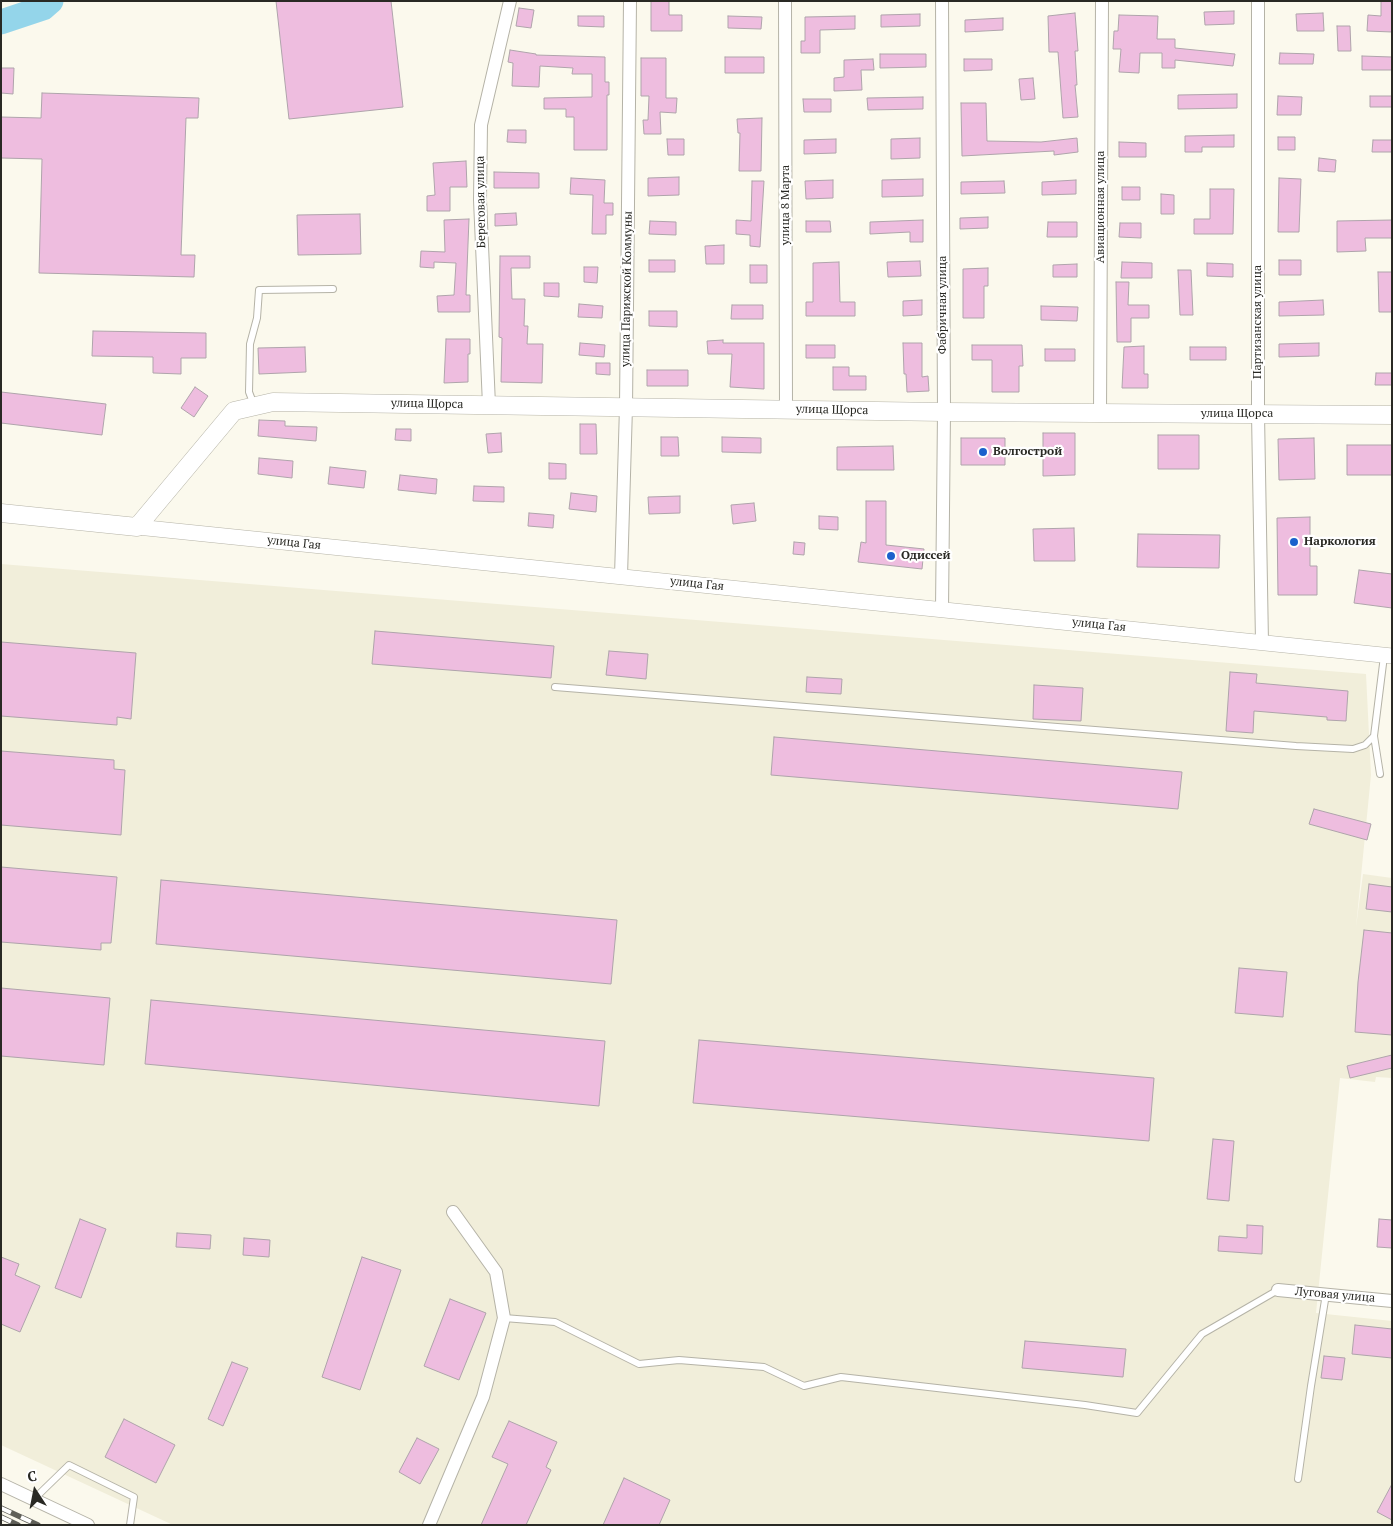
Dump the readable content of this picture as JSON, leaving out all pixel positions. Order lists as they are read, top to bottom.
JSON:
{
  "streets": {
    "main road": ["улица Щорса", "улица Гая"],
    "street": [
      "Береговая улица",
      "улица 8 Марта",
      "Авиационная улица",
      "улица Парижской Коммуны",
      "Фабричная улица",
      "Партизанская улица",
      "Луговая улица"
    ]
  },
  "crossings": [
    ["Береговая улица", "улица Щорса"],
    ["улица 8 Марта", "улица Щорса"],
    ["Авиационная улица", "улица Щорса"],
    ["улица Парижской Коммуны", "улица Щорса"],
    ["улица Парижской Коммуны", "улица Гая"],
    ["Фабричная улица", "улица Щорса"],
    ["Фабричная улица", "улица Гая"],
    ["Партизанская улица", "улица Щорса"],
    ["Партизанская улица", "улица Гая"],
    ["улица Щорса", "улица Гая"]
  ],
  "places": ["Волгострой", "Наркология", "Одиссей"],
  "north": "top"
}
